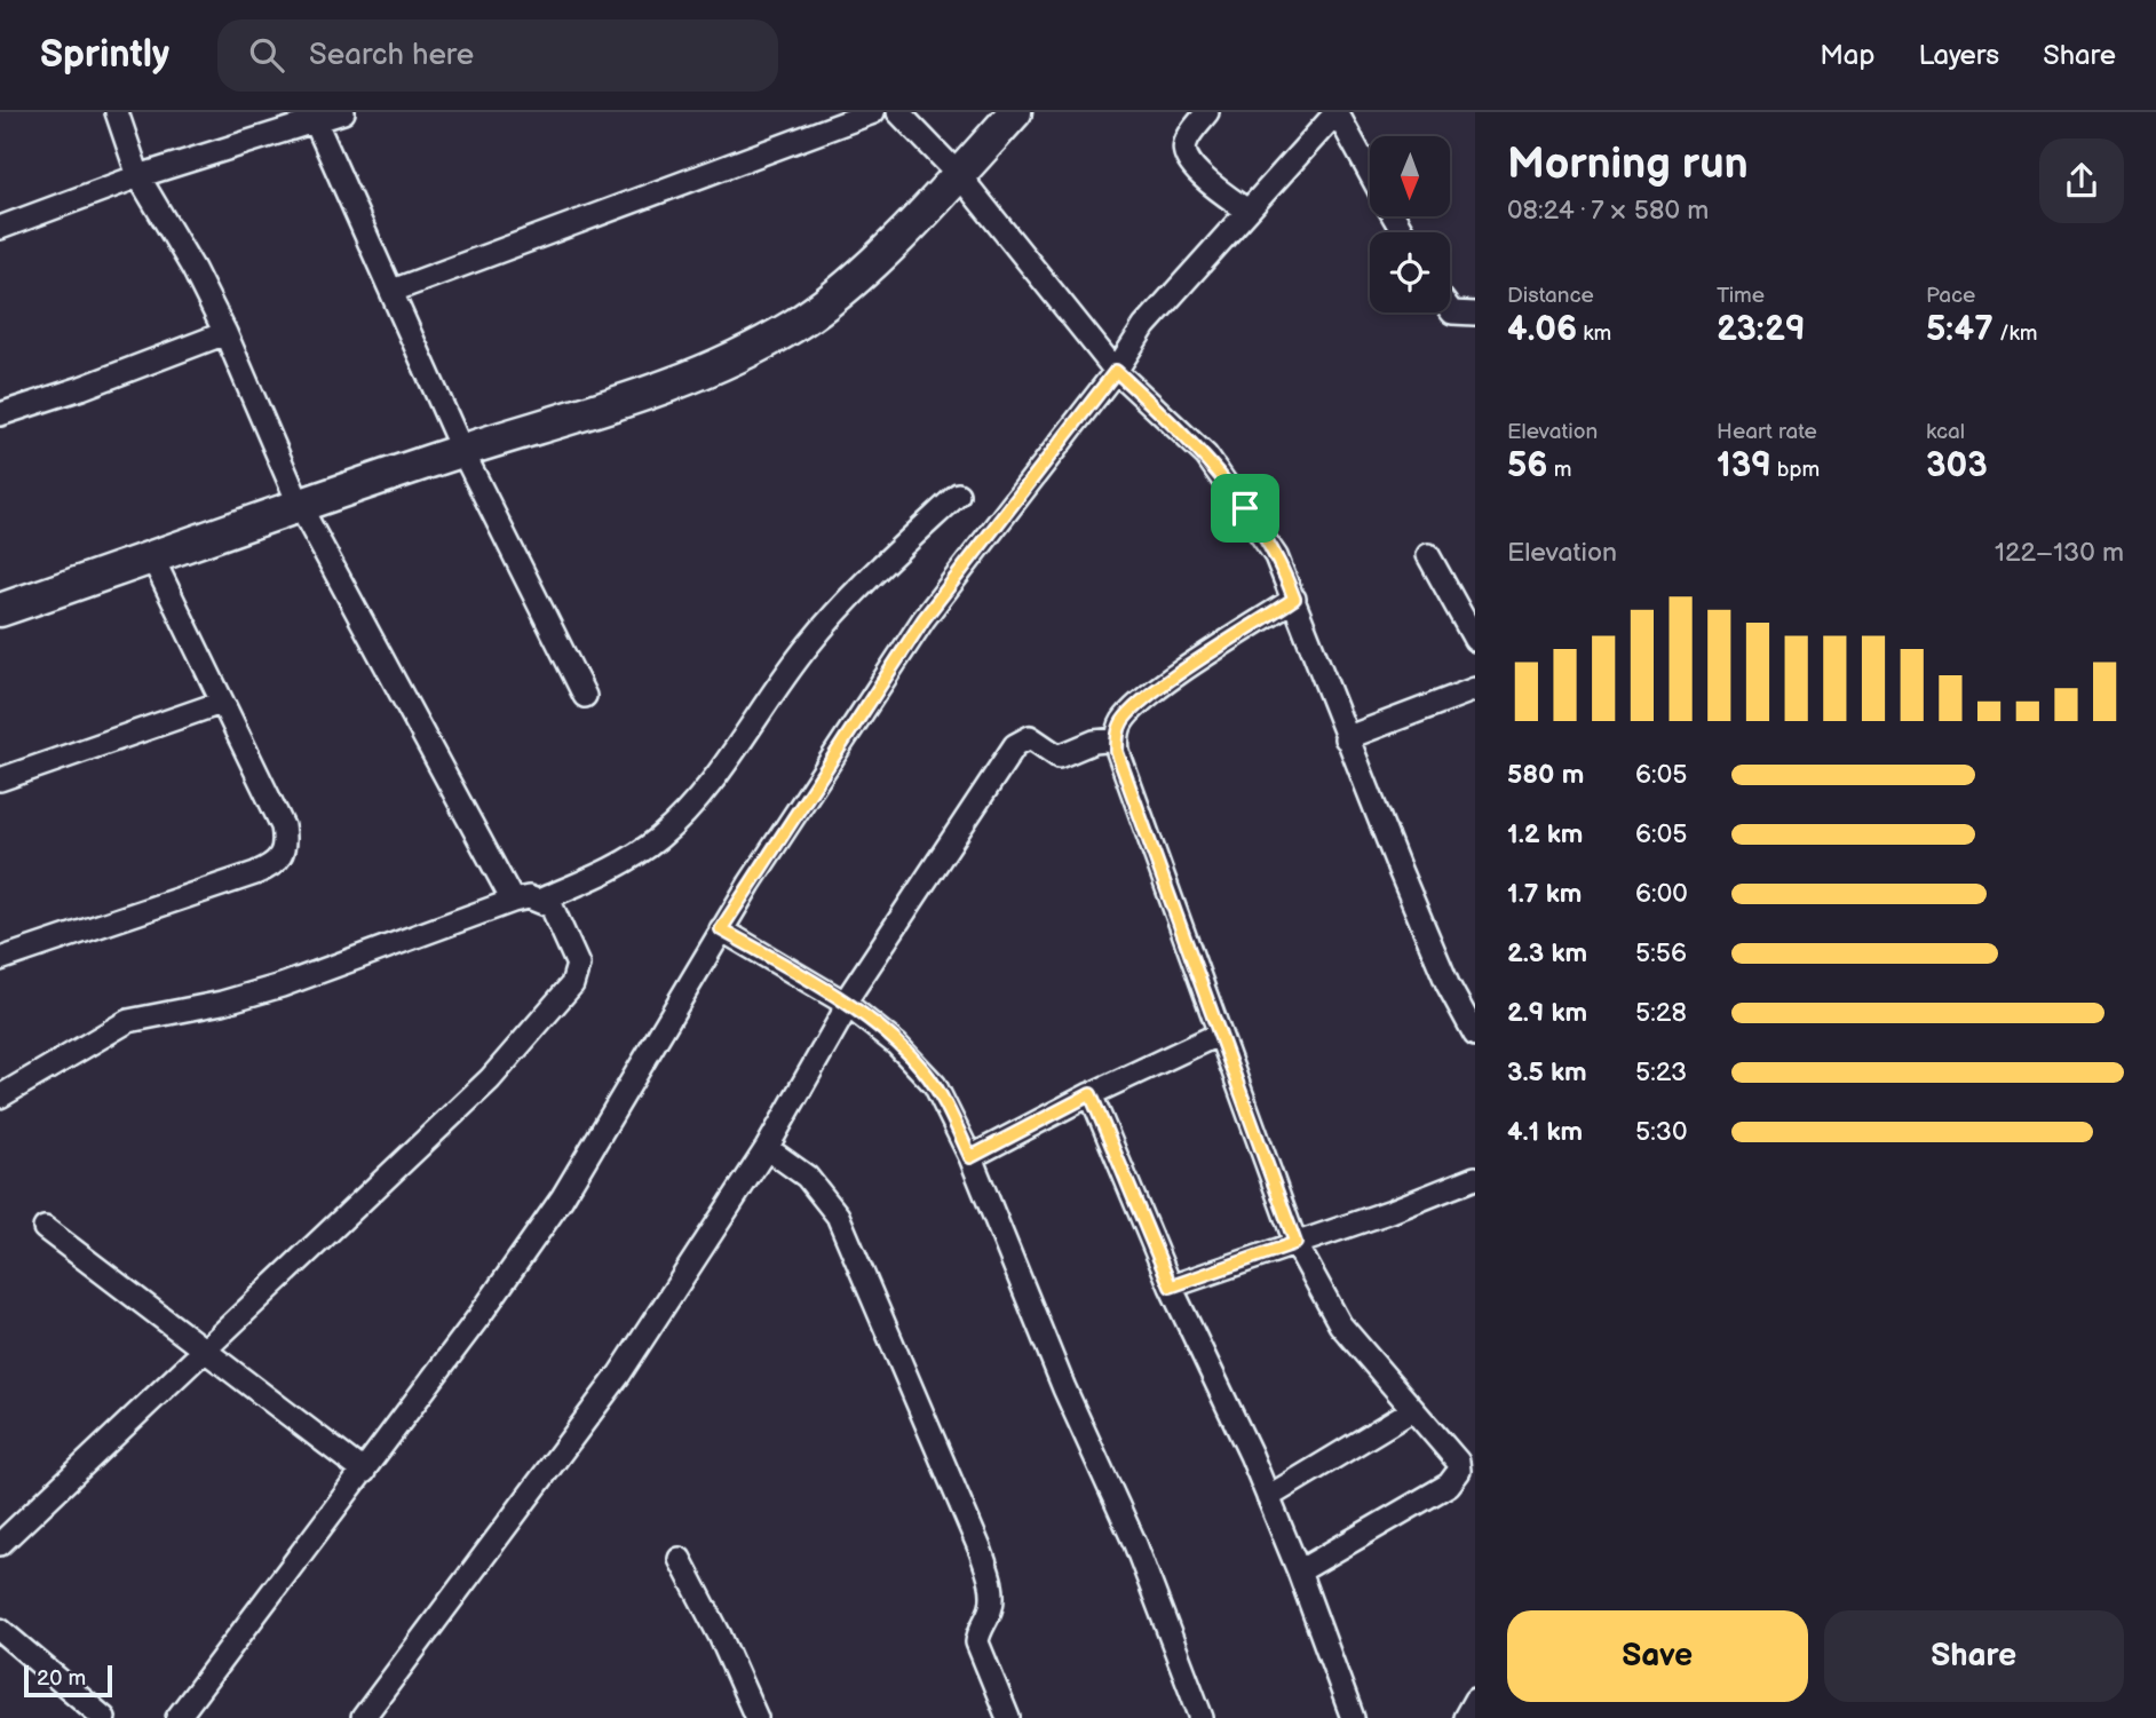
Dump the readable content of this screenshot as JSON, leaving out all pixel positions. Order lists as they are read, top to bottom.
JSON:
{
  "scale_bar": "20 m",
  "north": "bottom",
  "page": {
    "header": "Sprintly",
    "search": "Search here",
    "nav": ["Map", "Layers", "Share"],
    "heading": ["Morning run", "08:24 · 7 × 580 m"],
    "stats": [
      ["Distance", "4.06 km"],
      ["Time", "23:29"],
      ["Pace", "5:47 /km"],
      ["Elevation", "56 m"],
      ["Heart rate", "139 bpm"],
      ["kcal", "303"]
    ],
    "chart": ["Elevation", "122–130 m"],
    "list": [
      {
        "name": "580 m",
        "note": "6:05"
      },
      {
        "name": "1.2 km",
        "note": "6:05"
      },
      {
        "name": "1.7 km",
        "note": "6:00"
      },
      {
        "name": "2.3 km",
        "note": "5:56"
      },
      {
        "name": "2.9 km",
        "note": "5:28"
      },
      {
        "name": "3.5 km",
        "note": "5:23"
      },
      {
        "name": "4.1 km",
        "note": "5:30"
      }
    ],
    "buttons": ["Save", "Share"],
    "scale": "20 m"
  }
}
